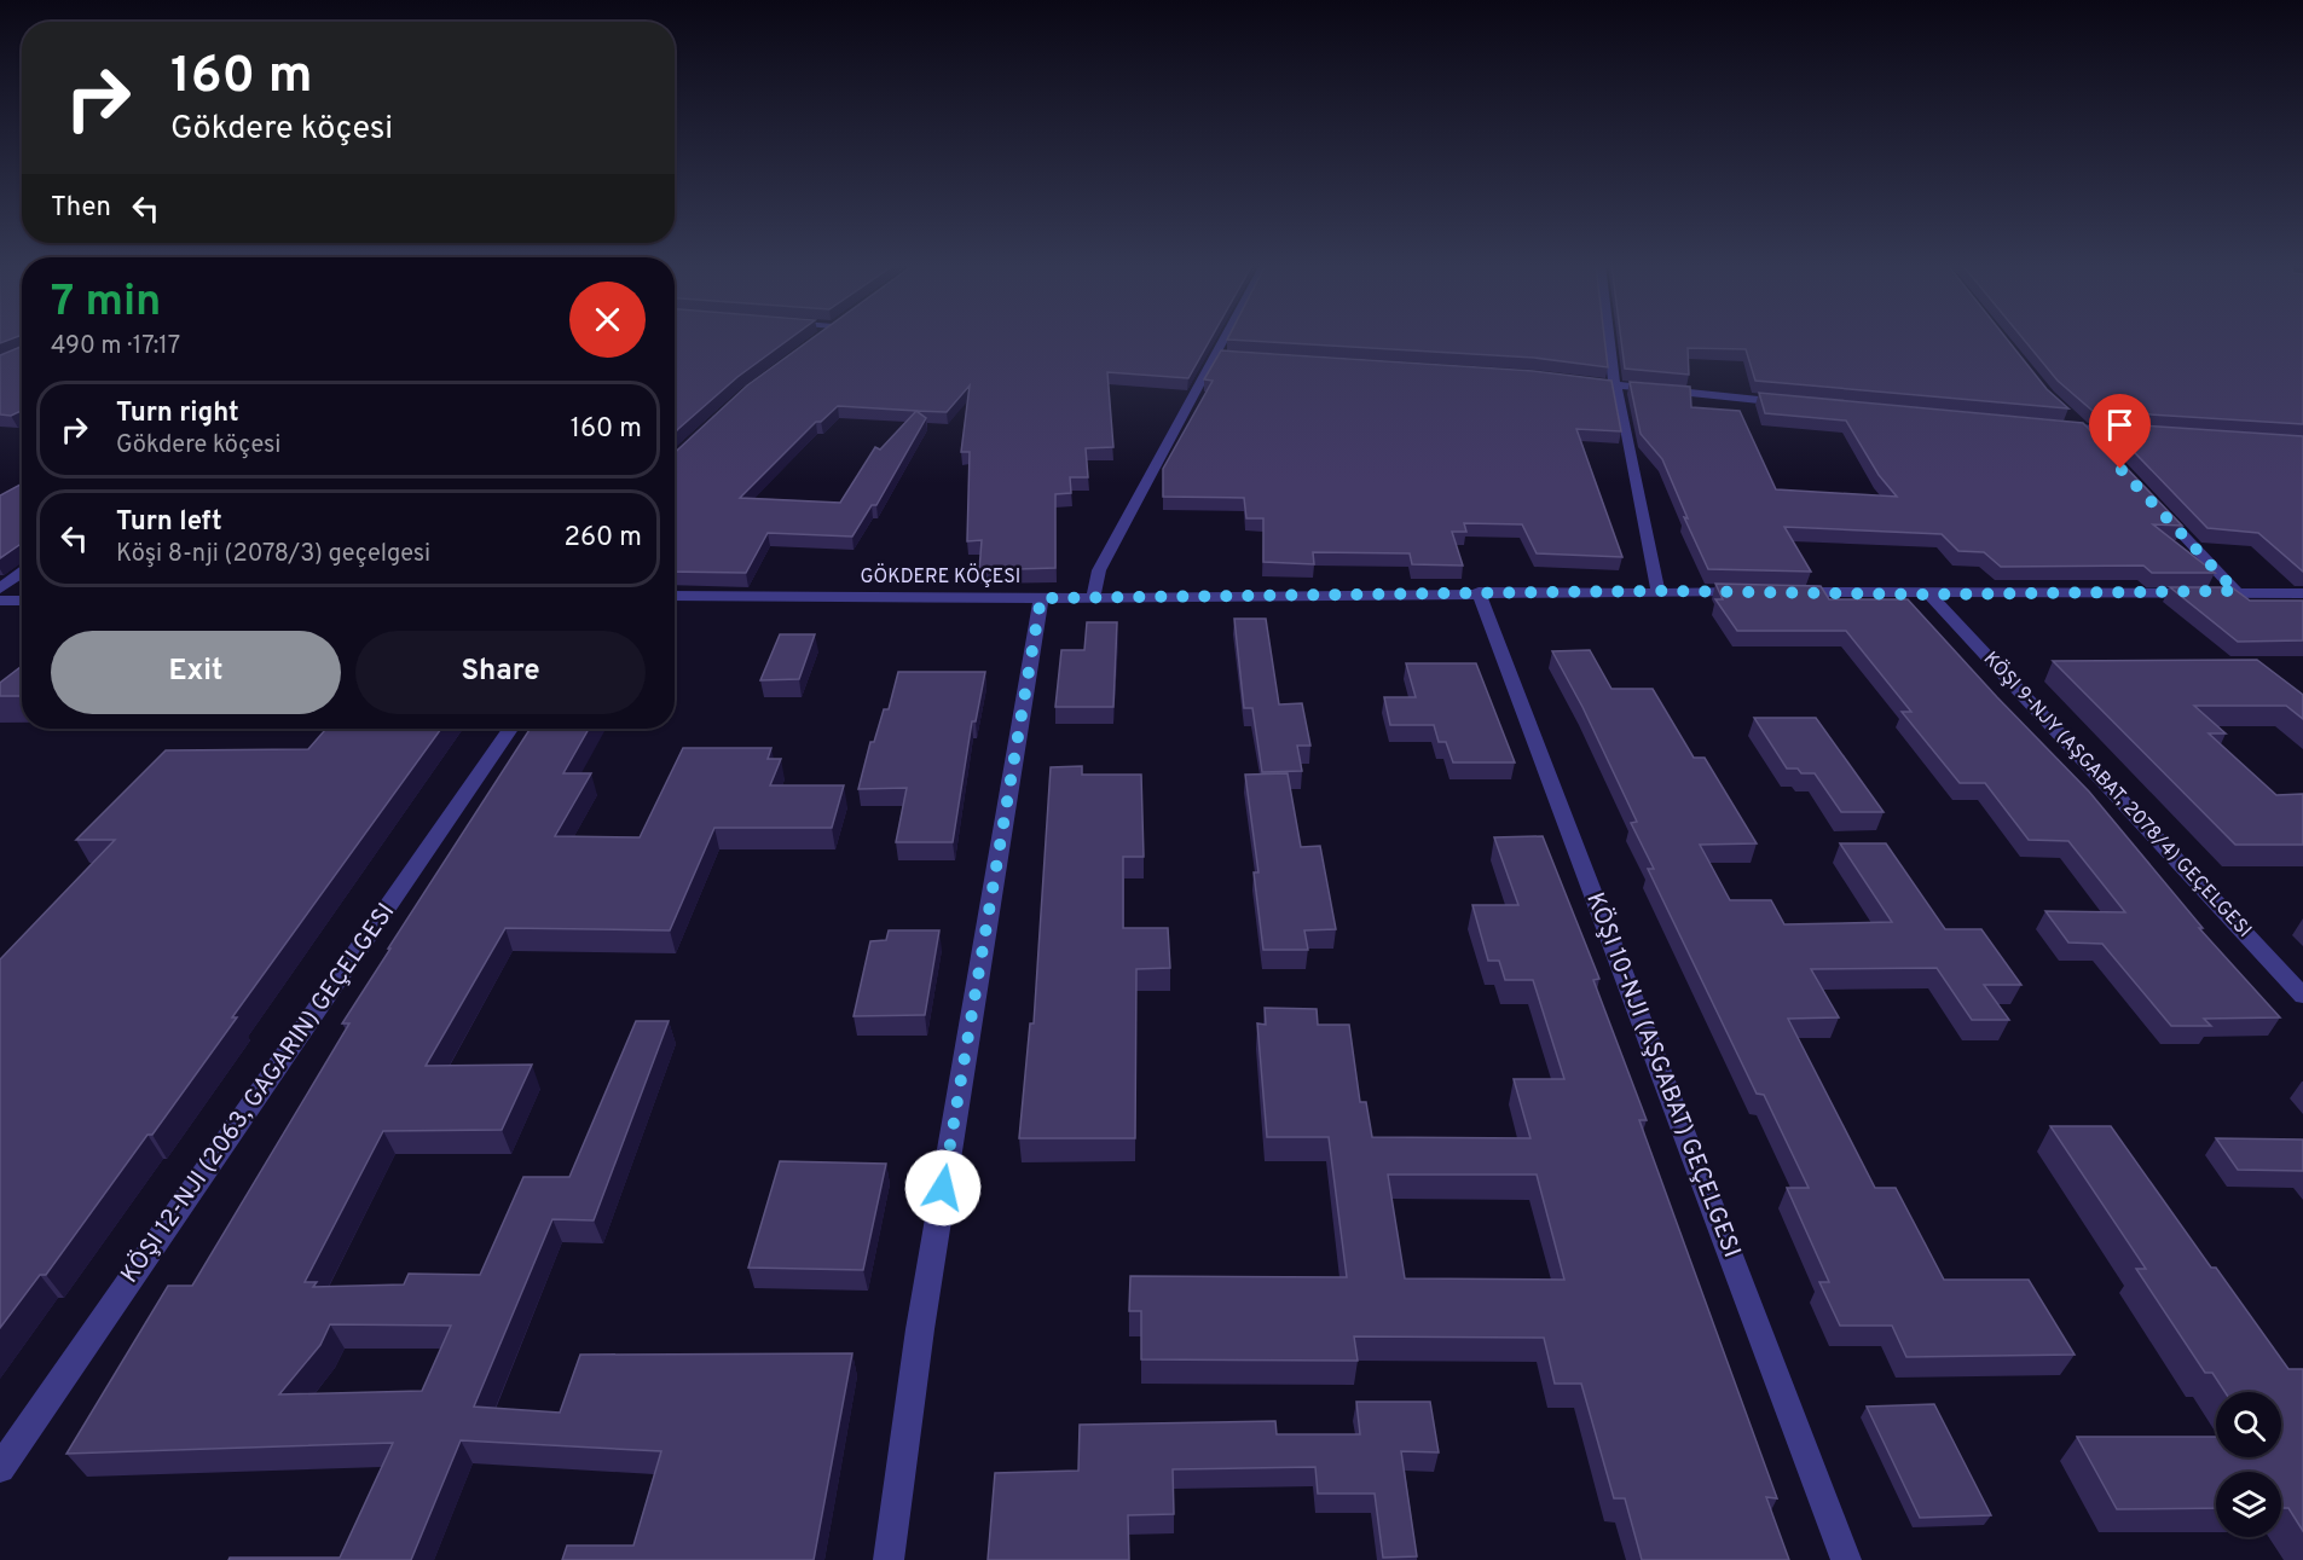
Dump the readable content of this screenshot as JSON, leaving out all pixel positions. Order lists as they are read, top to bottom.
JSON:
{
  "streets": {
    "street": [
      "GÖKDERE KÖÇESI",
      "KÖŞI 9-NJY (AŞGABAT, 2078/4) GEÇELGESI",
      "KÖŞI 10-NJI (AŞGABAT) GEÇELGESI",
      "KÖŞI 12-NJI (2063, GAGARIN) GEÇELGESI"
    ]
  },
  "crossings": [
    ["GÖKDERE KÖÇESI", "KÖŞI 10-NJI (AŞGABAT) GEÇELGESI"]
  ],
  "page": {
    "turn": ["160 m", "Gökdere köçesi"],
    "then": "Then",
    "heading": ["7 min", "490 m · 17:17"],
    "list": [
      {
        "name": "Turn right",
        "note": "Gökdere köçesi",
        "value": "160 m"
      },
      {
        "name": "Turn left",
        "note": "Köşi 8-nji (2078/3) geçelgesi",
        "value": "260 m"
      }
    ],
    "buttons": ["Exit", "Share"]
  }
}
